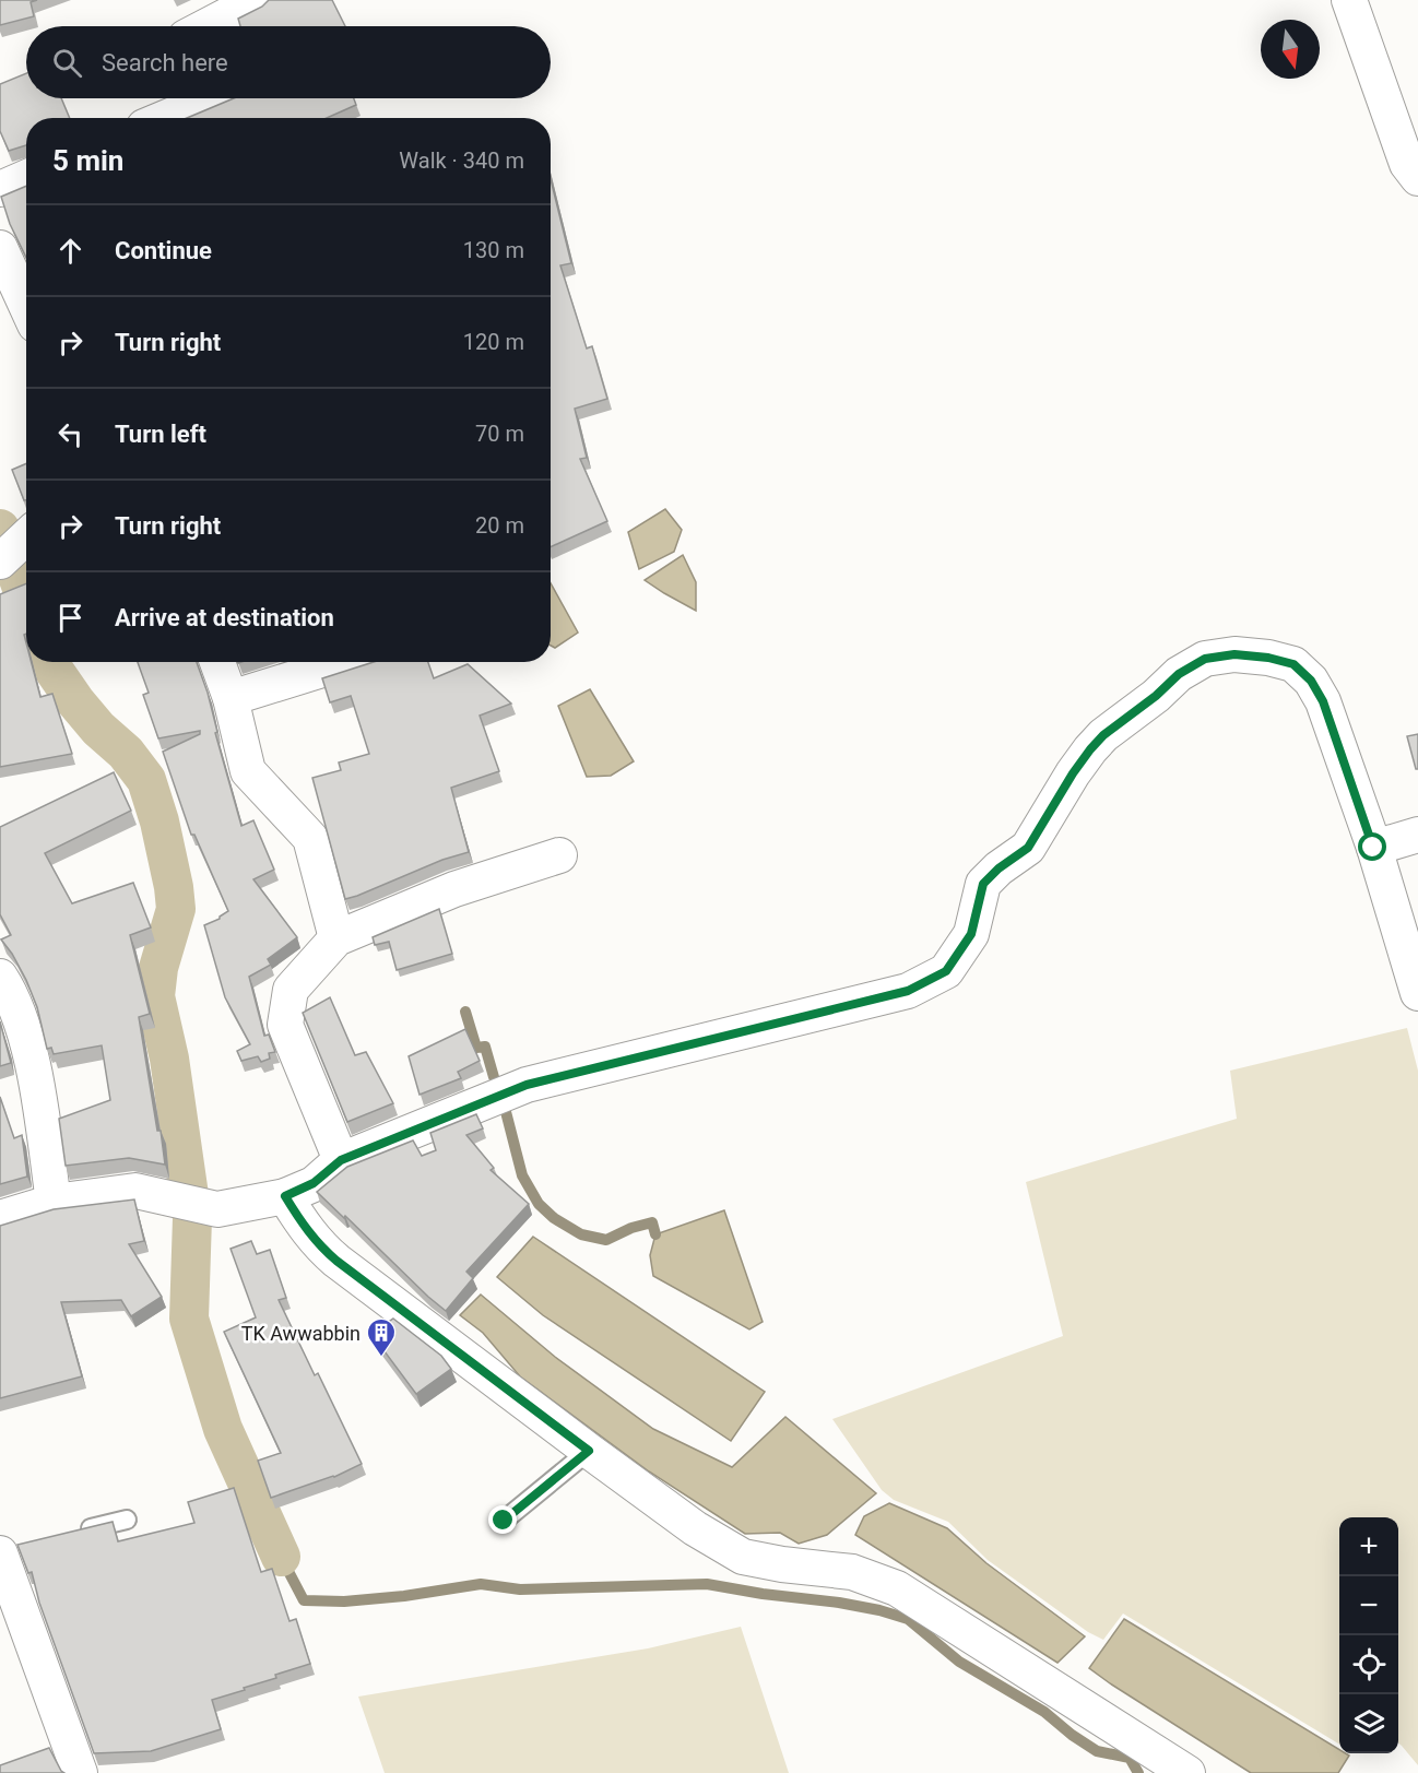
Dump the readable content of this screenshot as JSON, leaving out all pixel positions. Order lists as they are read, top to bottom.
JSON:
{
  "places": {
    "building": ["TK Awwabbin"]
  },
  "north": "bottom",
  "page": {
    "search": "Search here",
    "heading": ["5 min", "Walk · 340 m"],
    "list": [
      ["Continue", "130 m"],
      ["Turn right", "120 m"],
      ["Turn left", "70 m"],
      ["Turn right", "20 m"],
      "Arrive at destination"
    ],
    "map_buttons": ["+", "−"]
  }
}
